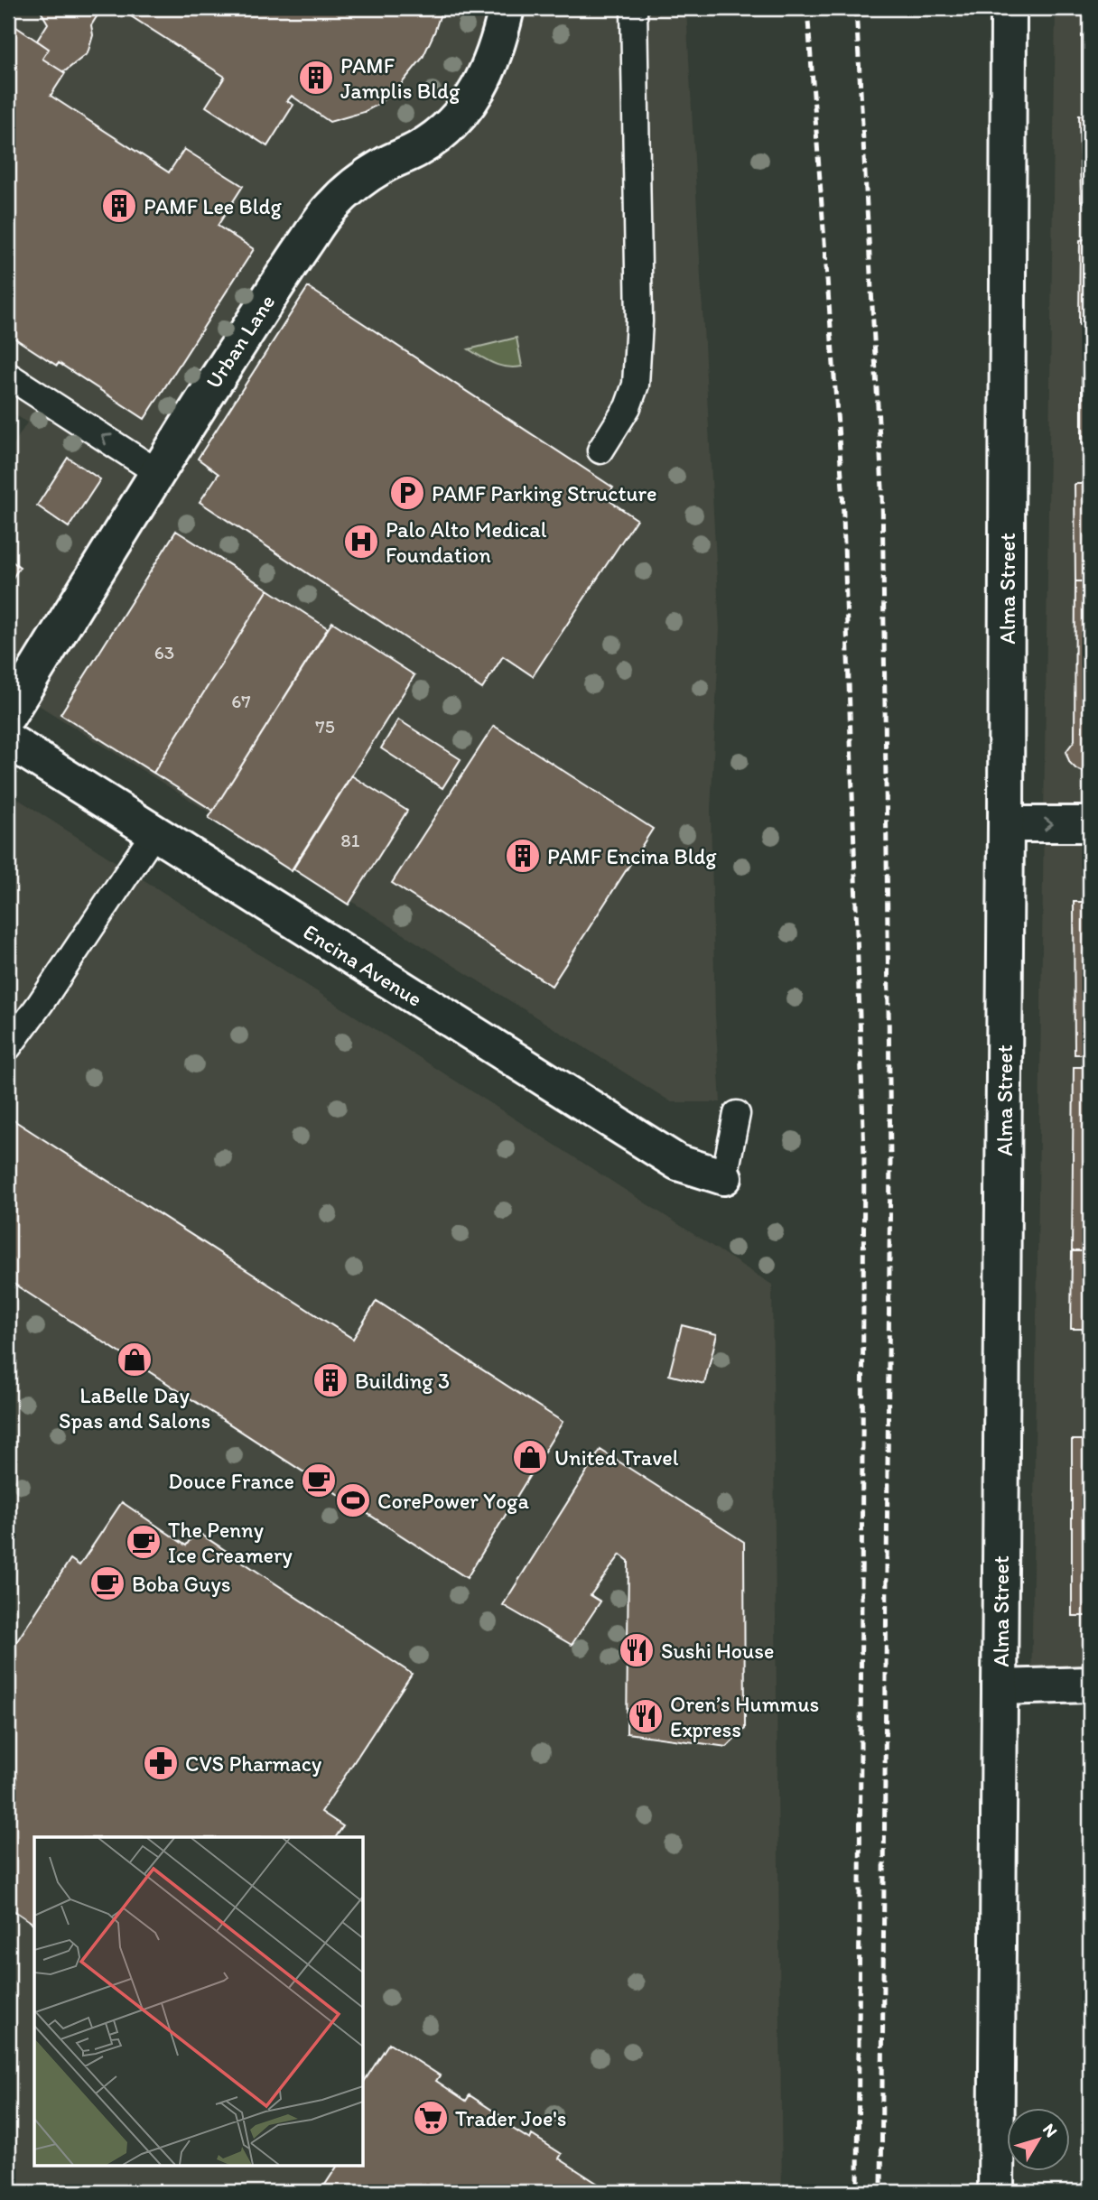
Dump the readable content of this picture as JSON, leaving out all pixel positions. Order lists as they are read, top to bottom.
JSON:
{
  "streets": {
    "main road": ["Urban Lane", "Alma Street", "Encina Avenue"]
  },
  "places": {
    "building": [
      "PAMF Jamplis Bldg",
      "PAMF Lee Bldg",
      "PAMF Encina Bldg",
      "Building 3"
    ],
    "parking": ["PAMF Parking Structure"],
    "hospital": ["Palo Alto Medical Foundation"],
    "shop": ["LaBelle Day Spas and Salons", "United Travel"],
    "cafe": ["Douce France", "The Penny Ice Creamery", "Boba Guys"],
    "sports": ["CorePower Yoga"],
    "restaurant": ["Sushi House", "Oren’s Hummus Express"],
    "pharmacy": ["CVS Pharmacy"],
    "supermarket": ["Trader Joe's"]
  },
  "house_numbers": [
    "63",
    "67",
    "75",
    "81"
  ],
  "north": "top right"
}
